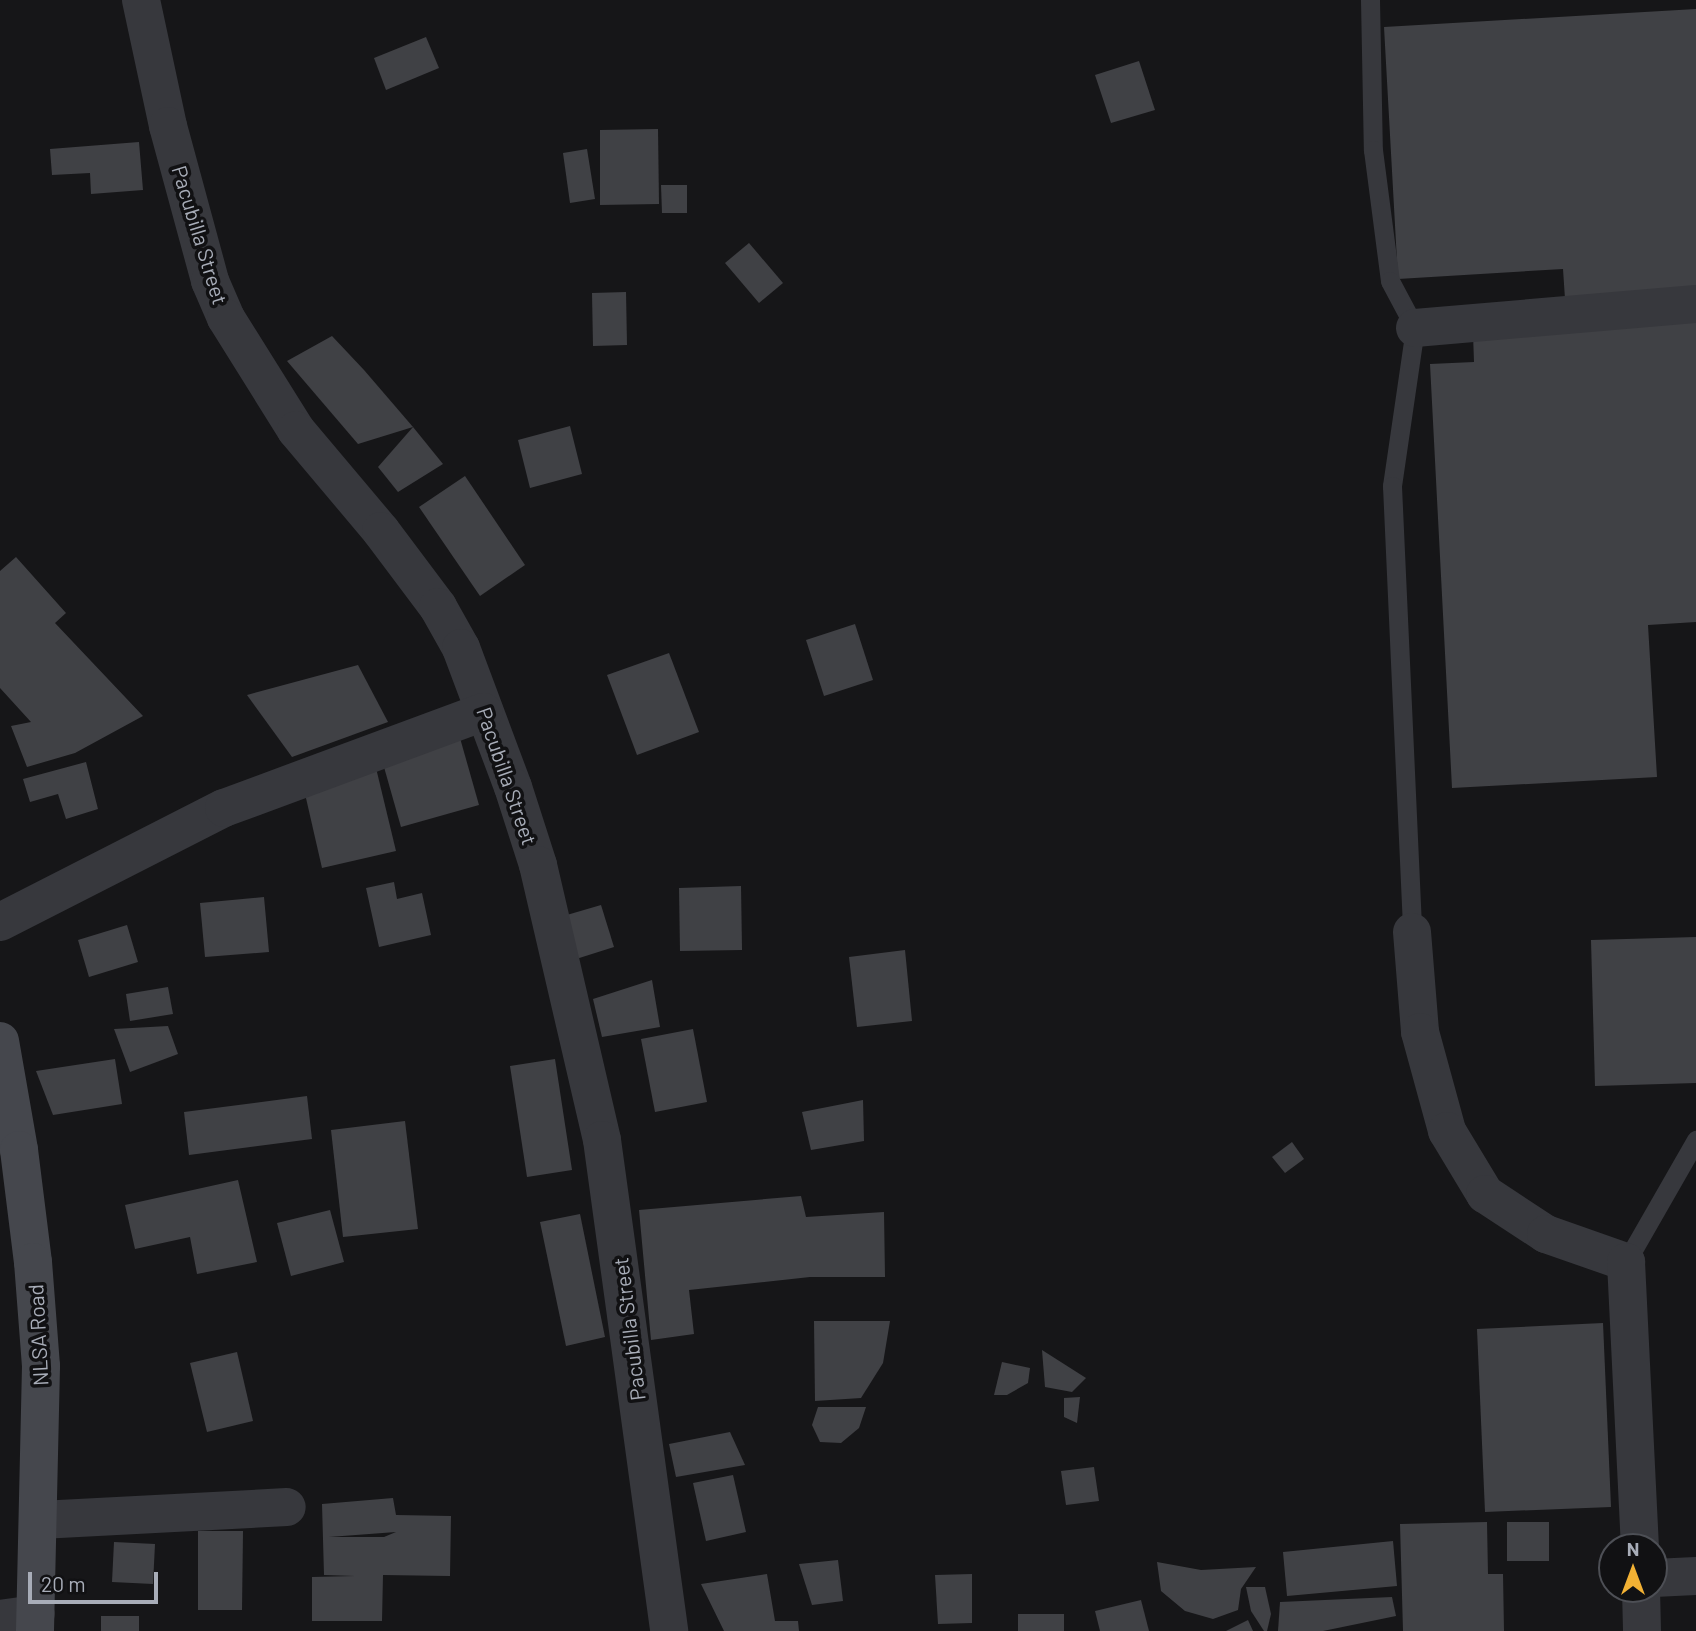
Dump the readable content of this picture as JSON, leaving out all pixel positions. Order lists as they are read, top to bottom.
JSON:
{
  "streets": {
    "main road": ["NLSA Road"],
    "street": ["Pacubilla Street"]
  },
  "scale_bar": "20 m",
  "north": "top"
}
